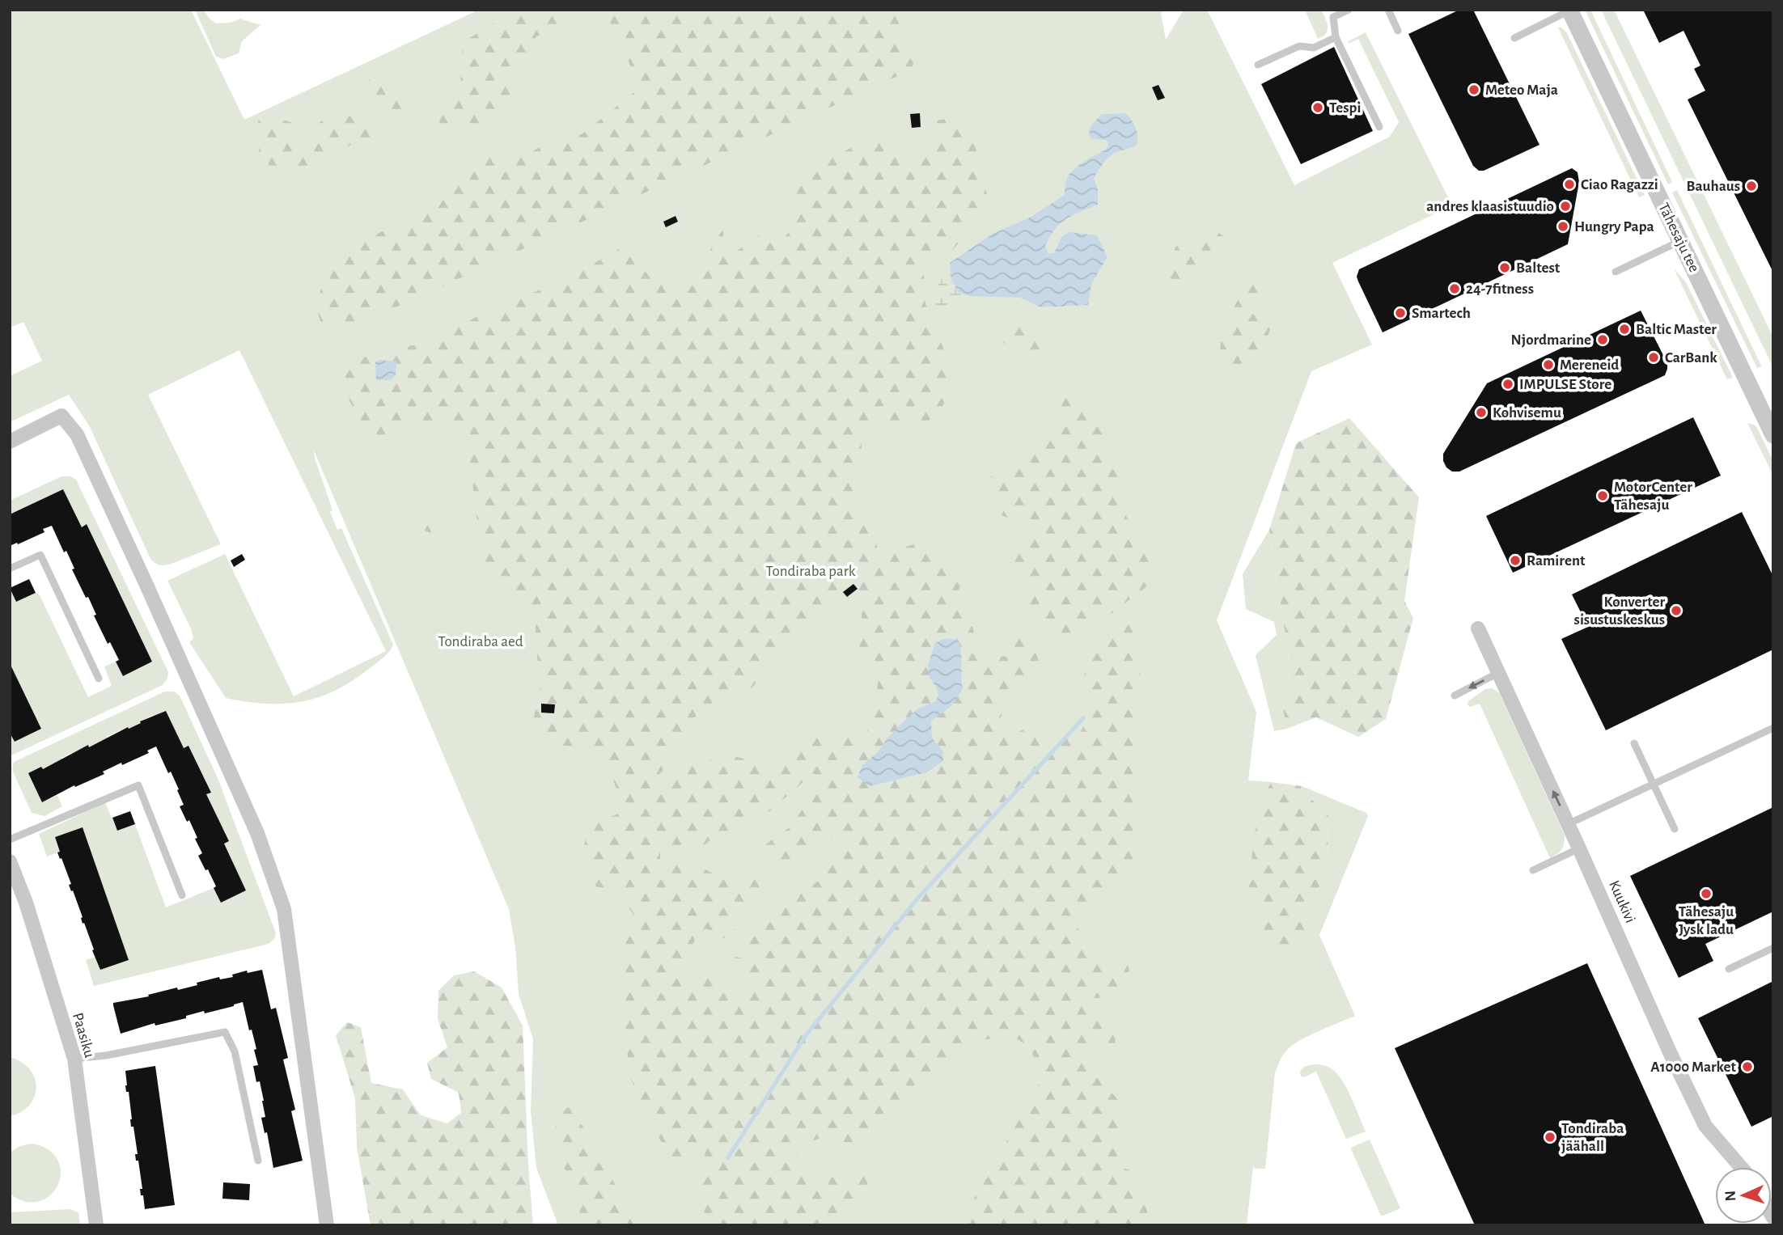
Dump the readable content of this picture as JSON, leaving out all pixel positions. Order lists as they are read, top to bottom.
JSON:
{
  "streets": {
    "street": ["Tähesaju tee", "Kuukivi", "Paasiku"]
  },
  "parks": ["Tondiraba park", "Tondiraba aed"],
  "places": [
    "Meteo Maja",
    "Tespi",
    "Ciao Ragazzi",
    "Bauhaus",
    "andres klaasistuudio",
    "Hungry Papa",
    "Baltest",
    "24-7fitness",
    "Smartech",
    "Baltic Master",
    "Njordmarine",
    "CarBank",
    "Mereneid",
    "IMPULSE Store",
    "Kohvisemu",
    "MotorCenter Tähesaju",
    "Ramirent",
    "Konverter sisustuskeskus",
    "Tähesaju Jysk ladu",
    "A1000 Market",
    "Tondiraba jäähall"
  ],
  "north": "left"
}
